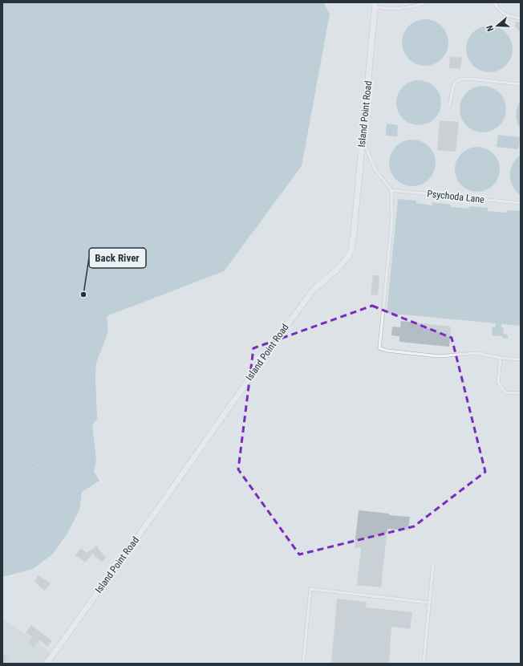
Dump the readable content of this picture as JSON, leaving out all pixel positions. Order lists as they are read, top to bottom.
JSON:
{
  "streets": {
    "street": ["Island Point Road"],
    "lane": ["Psychoda Lane"]
  },
  "places": ["Back River"],
  "north": "left"
}
